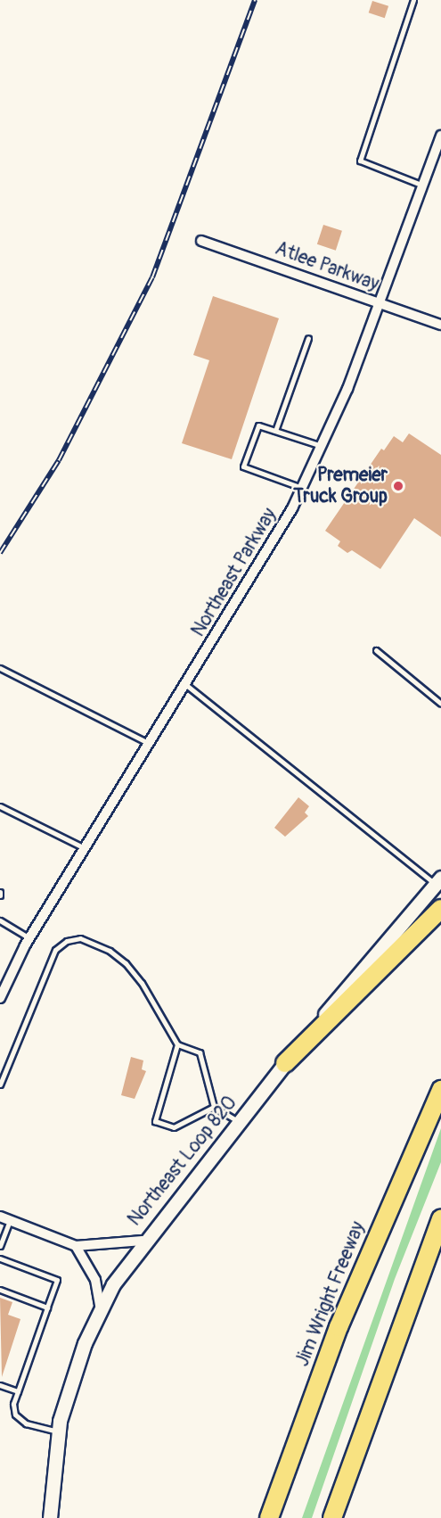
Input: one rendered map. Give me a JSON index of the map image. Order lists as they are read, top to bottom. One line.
{"streets":{"highway":["Jim Wright Freeway"],"main road":["Northeast Loop 820"],"street":["Atlee Parkway","Northeast Parkway"]},"crossings":[["Atlee Parkway","Northeast Parkway"]],"places":["Premeier Truck Group"]}
